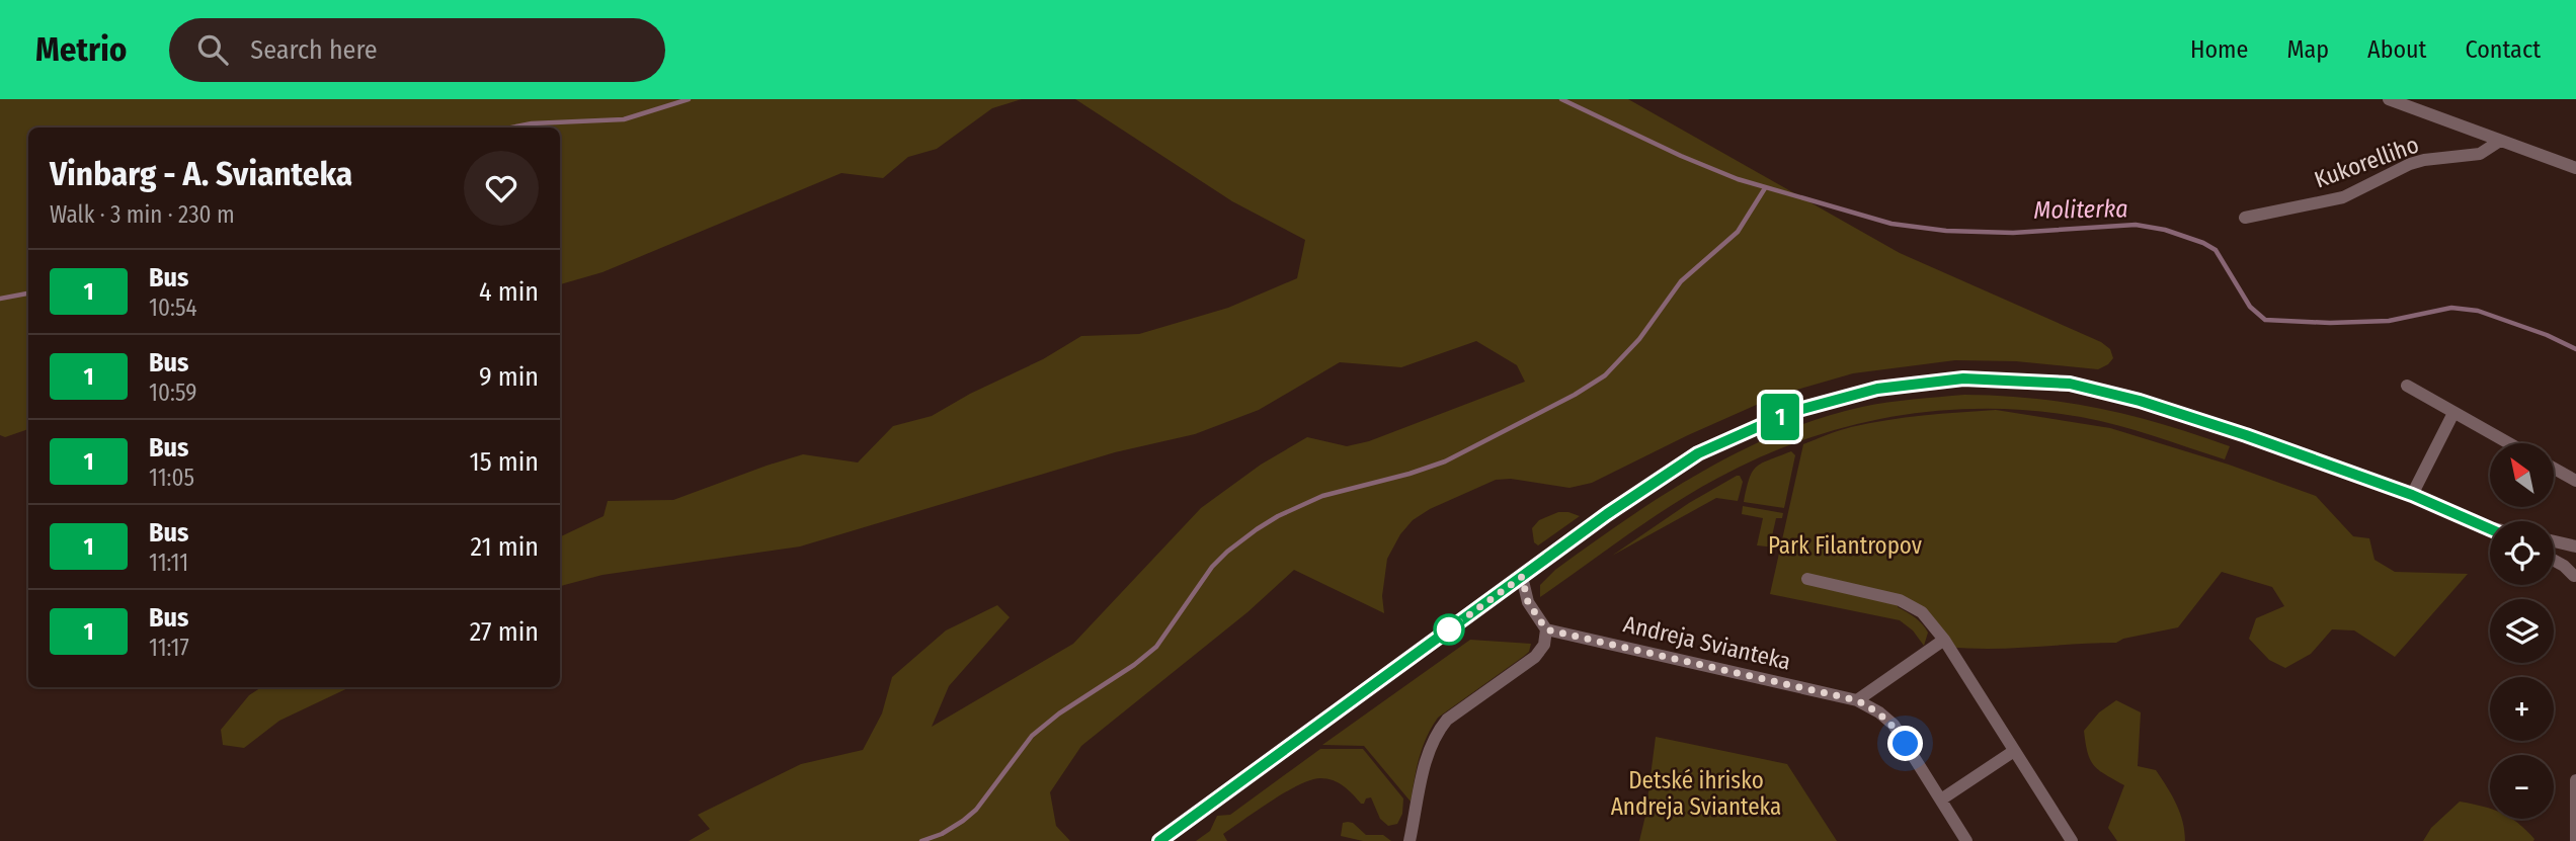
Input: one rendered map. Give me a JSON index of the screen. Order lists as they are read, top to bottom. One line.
{"streets":{"street":["Kukorelliho","Andreja Svianteka"]},"water":["Moliterka"],"parks":["Park Filantropov","Detské ihrisko Andreja Svianteka"],"lines":["bus line 1"],"north":"top left","page":{"header":"Metrio","search":"Search here","nav":["Home","Map","About","Contact"],"on_map":"1","heading":["Vinbarg - A. Svianteka","Walk · 3 min · 230 m"],"list":[{"mark":"1","name":"Bus","note":"10:54","value":"4 min"},{"mark":"1","name":"Bus","note":"10:59","value":"9 min"},{"mark":"1","name":"Bus","note":"11:05","value":"15 min"},{"mark":"1","name":"Bus","note":"11:11","value":"21 min"},{"mark":"1","name":"Bus","note":"11:17","value":"27 min"}],"map_buttons":["+","−"]}}
